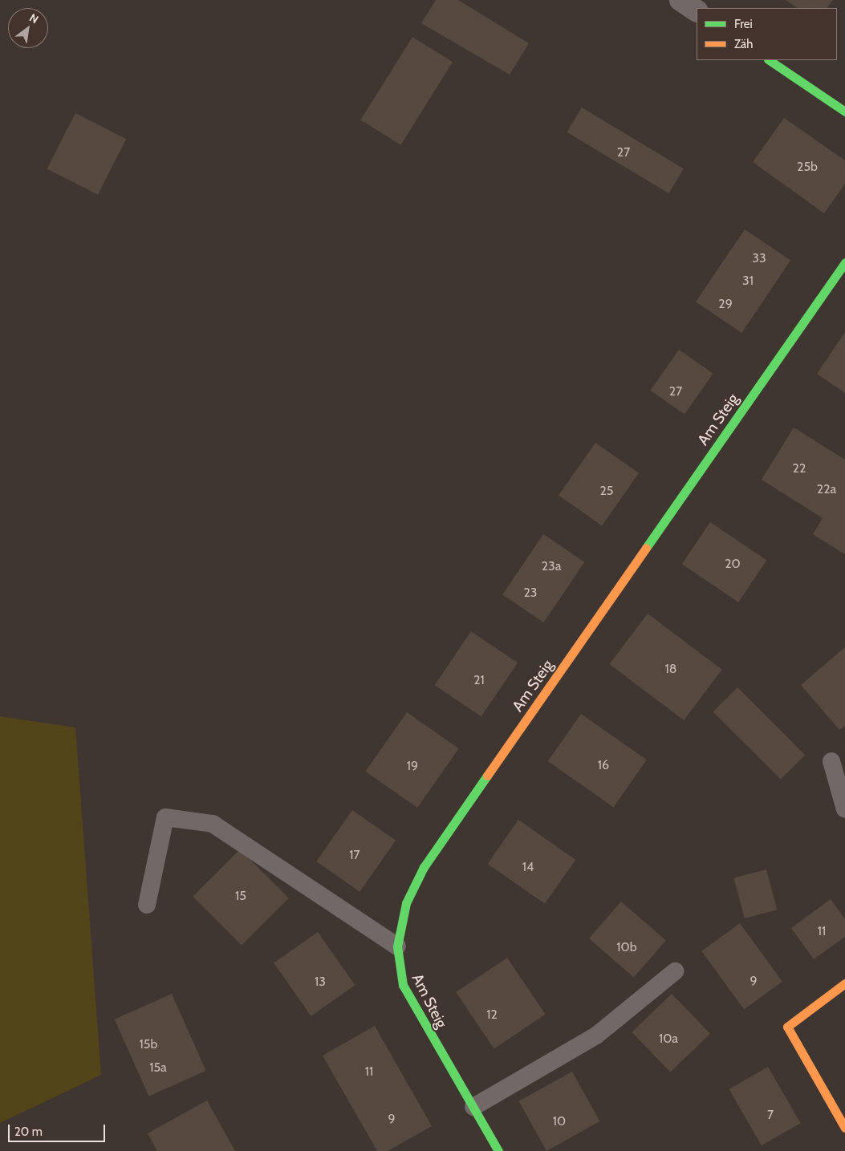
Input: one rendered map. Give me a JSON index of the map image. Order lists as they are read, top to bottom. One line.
{"streets":{"street":["Am Steig"]},"house_numbers":["27","25b","33","31","29","27","22","22a","25","20","23a","23","18","21","16","19","17","14","15","11","10b","9","13","12","10a","15b","15a","11","7","9","10"],"legend":["Frei","Zäh"],"scale_bar":"20 m","north":"top right"}
